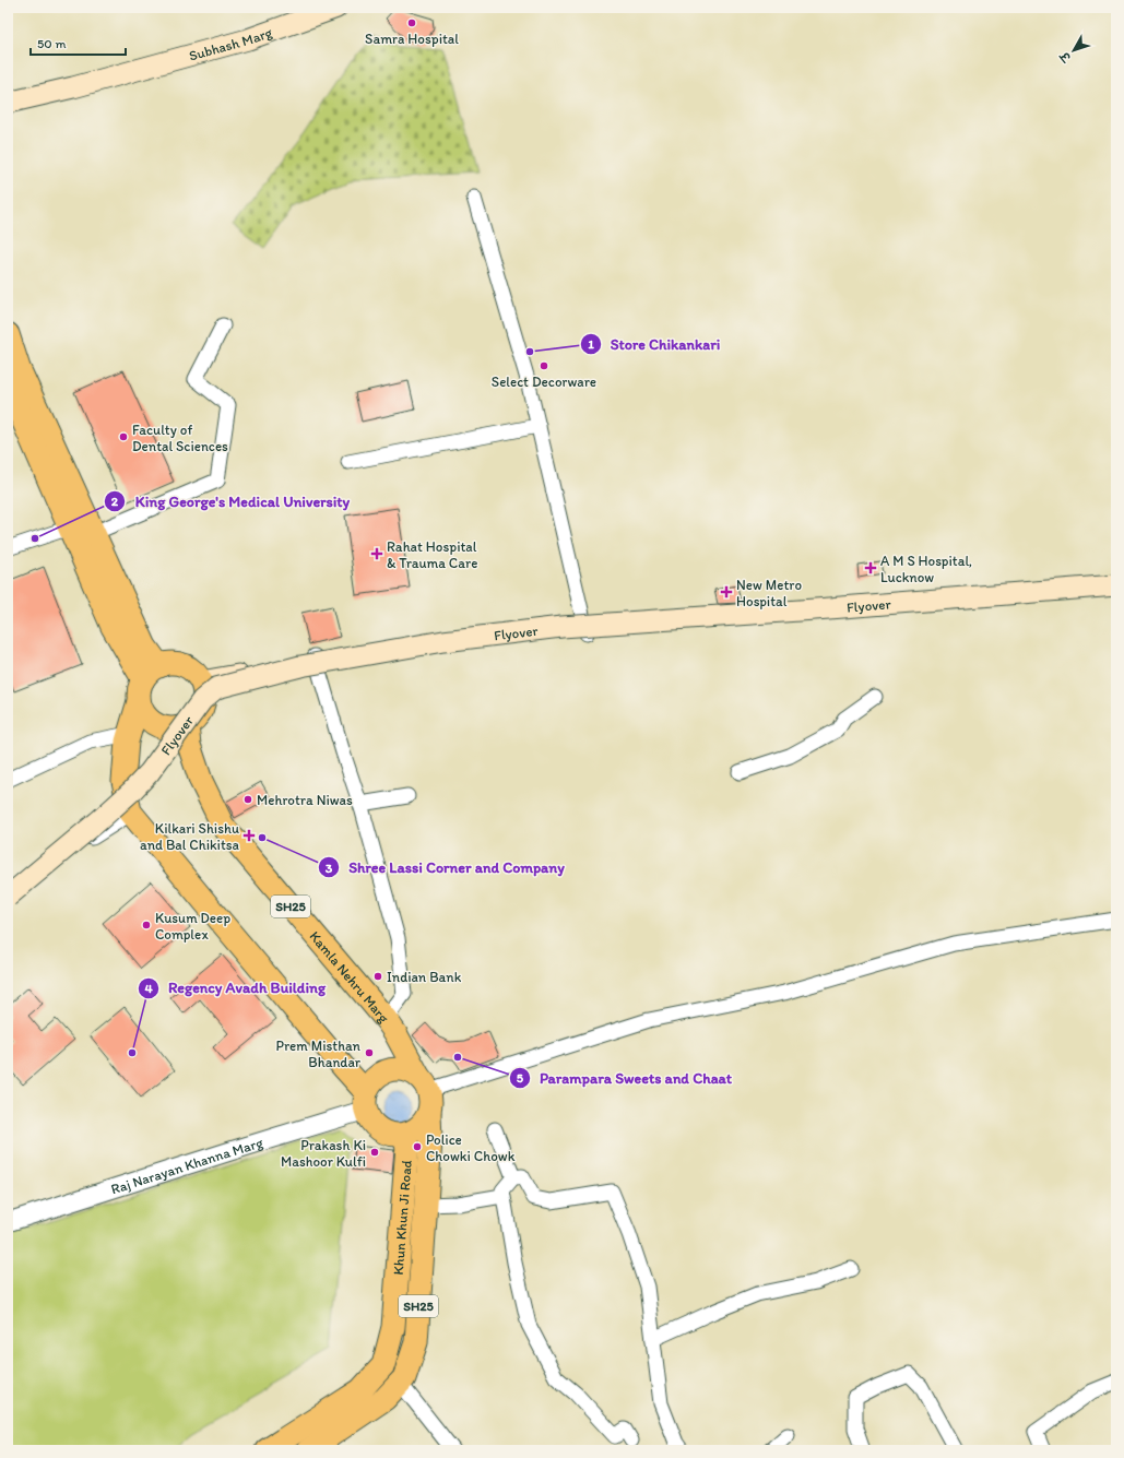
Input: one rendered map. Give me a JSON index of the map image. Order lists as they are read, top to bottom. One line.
{"streets":{"main road":["Subhash Marg","Flyover","SH25","Kamla Nehru Marg","Khun Khun Ji Road"],"street":["Raj Narayan Khanna Marg"]},"crossings":[["Kamla Nehru Marg","Raj Narayan Khanna Marg"],["Kamla Nehru Marg","Khun Khun Ji Road"],["Raj Narayan Khanna Marg","Khun Khun Ji Road"]],"places":{"other":["Samra Hospital","Store Chikankari","Select Decorware","Faculty of Dental Sciences","King George's Medical University","Mehrotra Niwas","Shree Lassi Corner and Company","Kusum Deep Complex","Indian Bank","Regency Avadh Building","Prem Misthan Bhandar","Parampara Sweets and Chaat","Police Chowki Chowk","Prakash Ki Mashoor Kulfi"],"health":["Rahat Hospital & Trauma Care","A M S Hospital, Lucknow","New Metro Hospital","Kilkari Shishu and Bal Chikitsa"]},"scale_bar":"50 m","north":"bottom left"}
